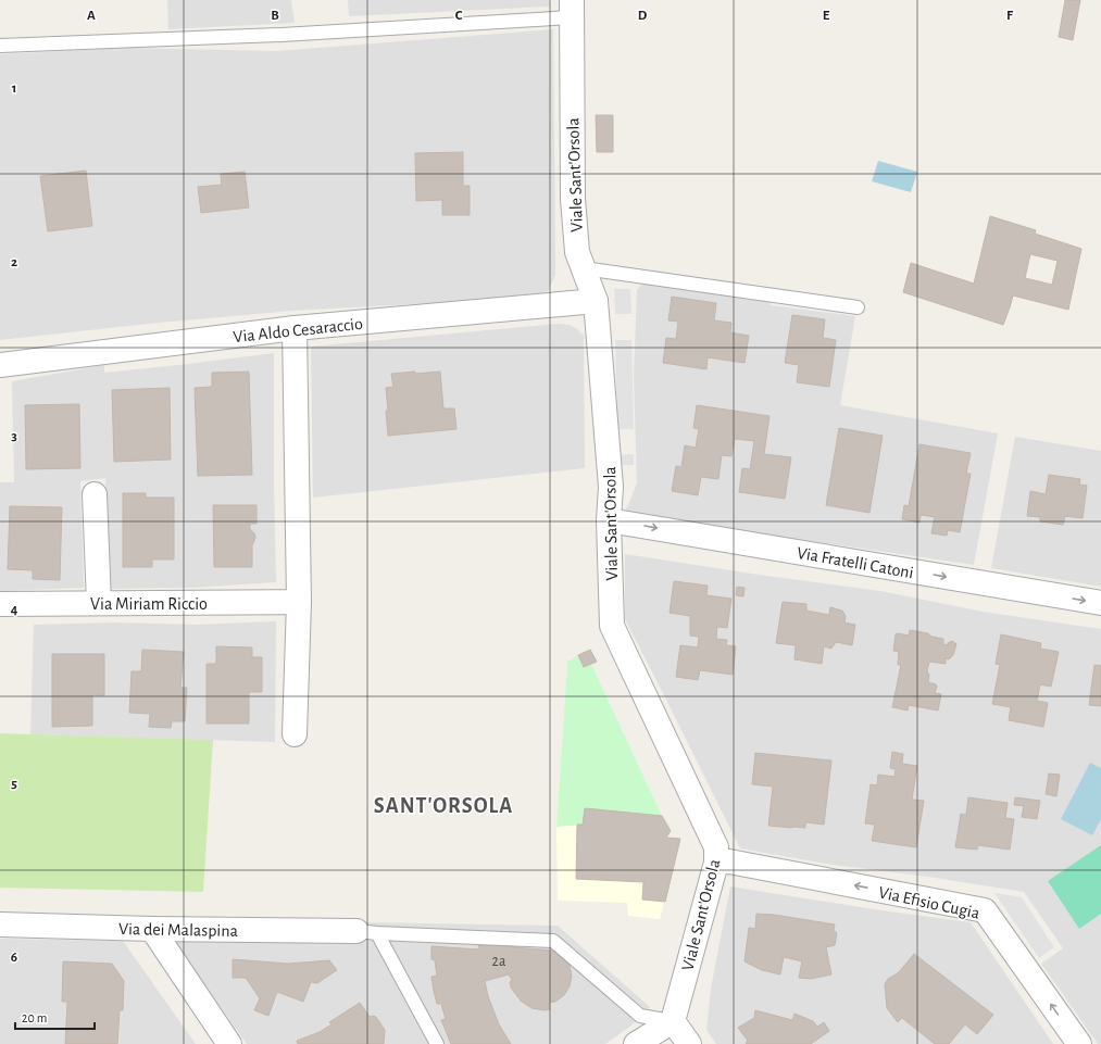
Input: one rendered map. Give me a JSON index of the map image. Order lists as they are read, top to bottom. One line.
{"streets":{"street":["Viale Sant'Orsola","Via Aldo Cesaraccio","Via Fratelli Catoni","Via Miriam Riccio","Via Efisio Cugia","Via dei Malaspina"]},"crossings":[["Viale Sant'Orsola","Via Aldo Cesaraccio"],["Viale Sant'Orsola","Via Fratelli Catoni"],["Viale Sant'Orsola","Via Efisio Cugia"]],"one_way":["Via Fratelli Catoni","Via Efisio Cugia"],"districts":["SANT'ORSOLA"],"house_numbers":["2a"],"scale_bar":"20 m","grid":{"columns":["A","B","C","D","E","F"],"rows":["1","2","3","4","5","6"]}}
